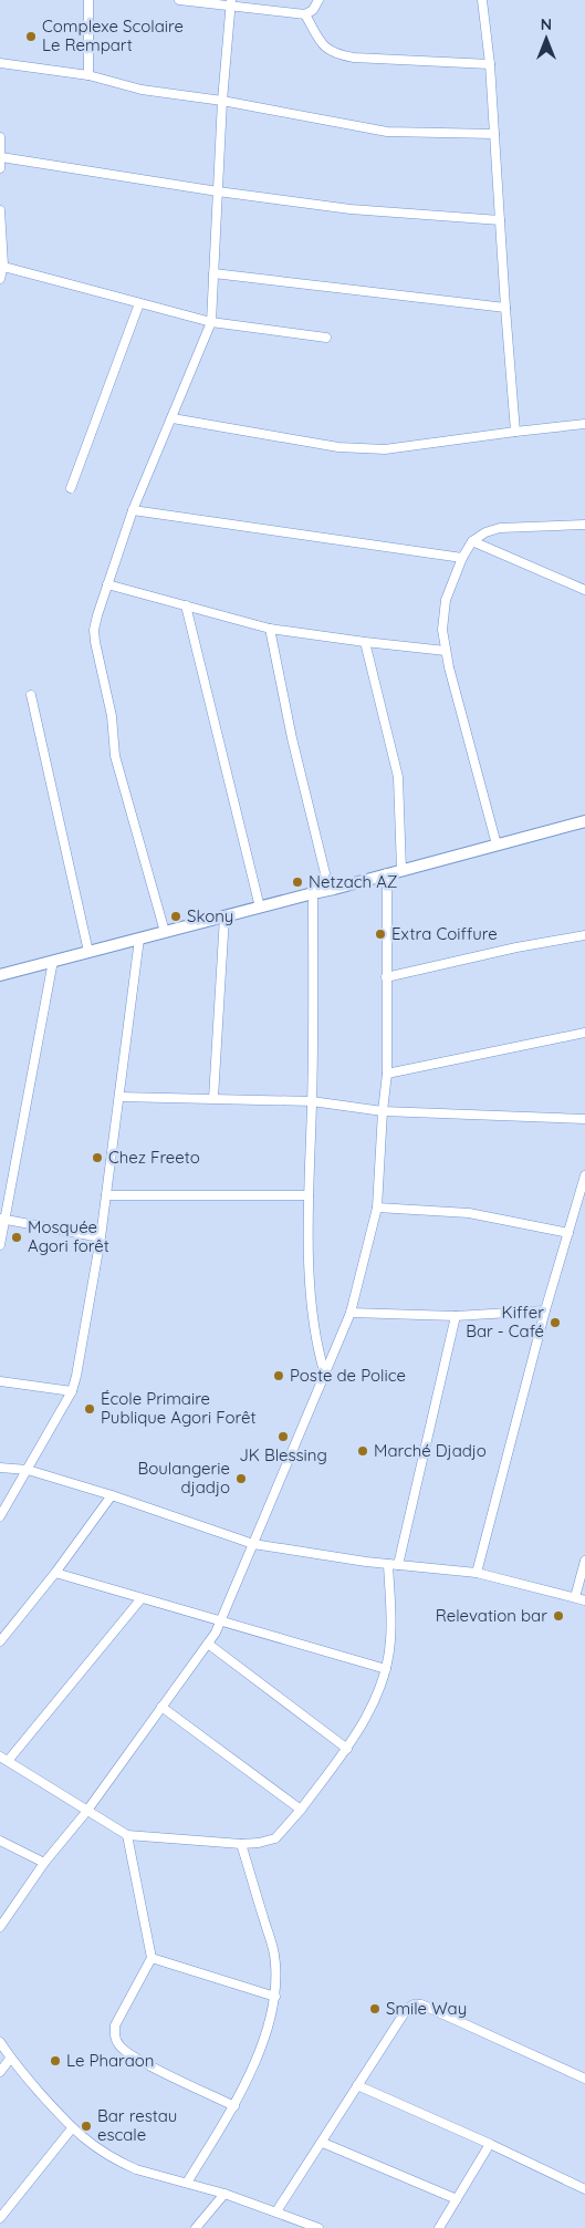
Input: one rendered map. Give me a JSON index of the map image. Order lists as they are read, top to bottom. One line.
{"places":["Complexe Scolaire Le Rempart","Netzach AZ","Skony","Extra Coiffure","Chez Freeto","Mosquée Agori forêt","Kiffer Bar - Café","Poste de Police","École Primaire Publique Agori Forêt","JK Blessing","Marché Djadjo","Boulangerie djadjo","Relevation bar","Smile Way","Le Pharaon","Bar restau escale"],"north":"top"}
